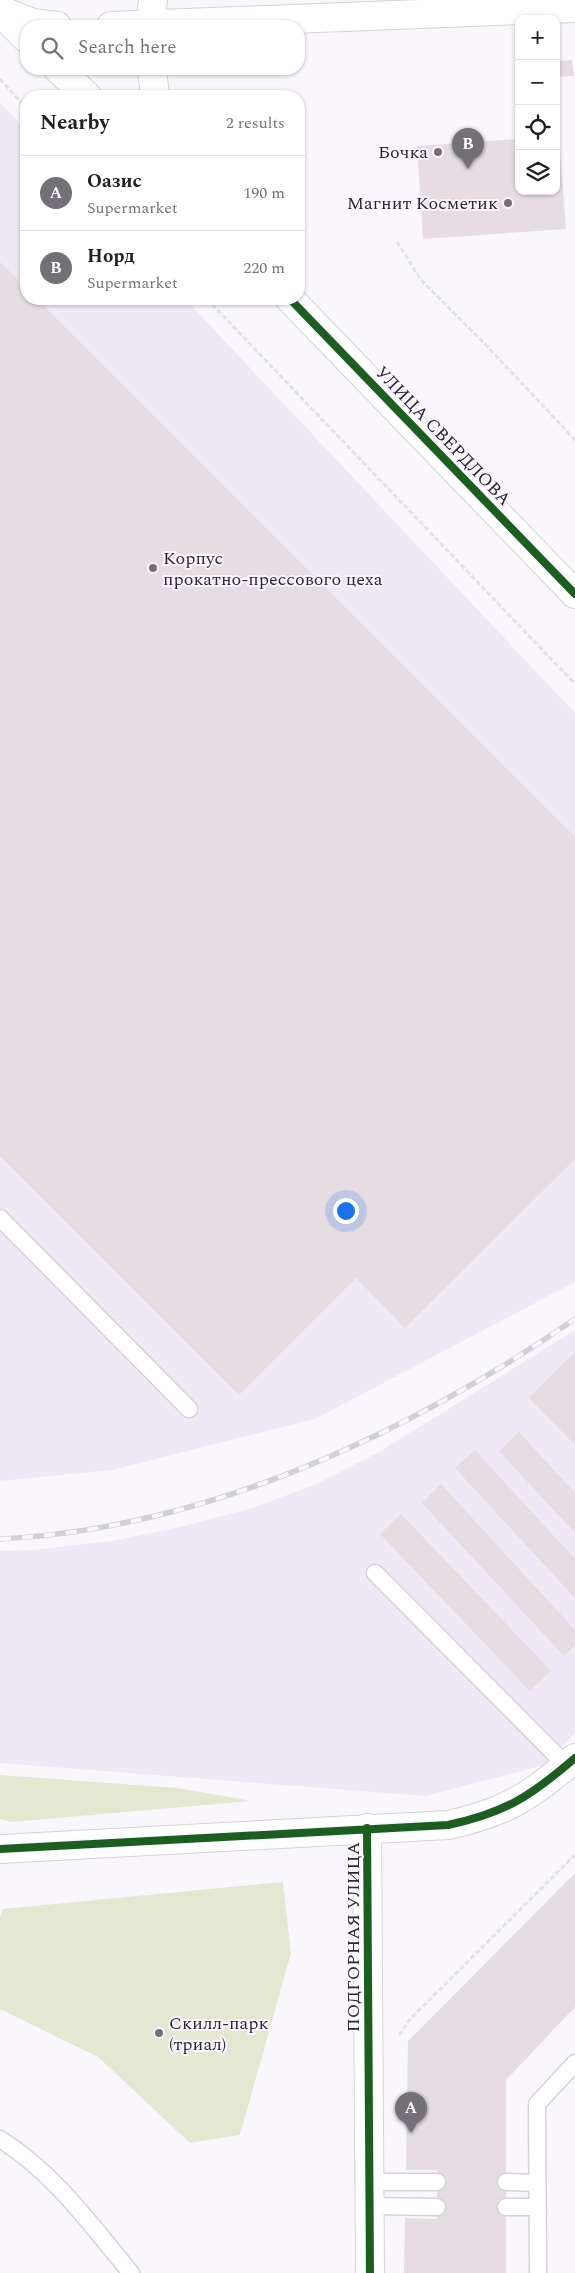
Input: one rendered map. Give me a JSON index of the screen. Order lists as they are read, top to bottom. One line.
{"streets":{"street":["УЛИЦА СВЕРДЛОВА","ПОДГОРНАЯ УЛИЦА"]},"places":["Бочка","Магнит Косметик","Корпус прокатно-прессового цеха","Скилл-парк (триал)"],"page":{"map_buttons":["+","−"],"search":"Search here","heading":["Nearby","2 results"],"pins":["B","A"],"list":[{"mark":"A","name":"Оазис","note":"Supermarket","value":"190 m"},{"mark":"B","name":"Норд","note":"Supermarket","value":"220 m"}]}}
